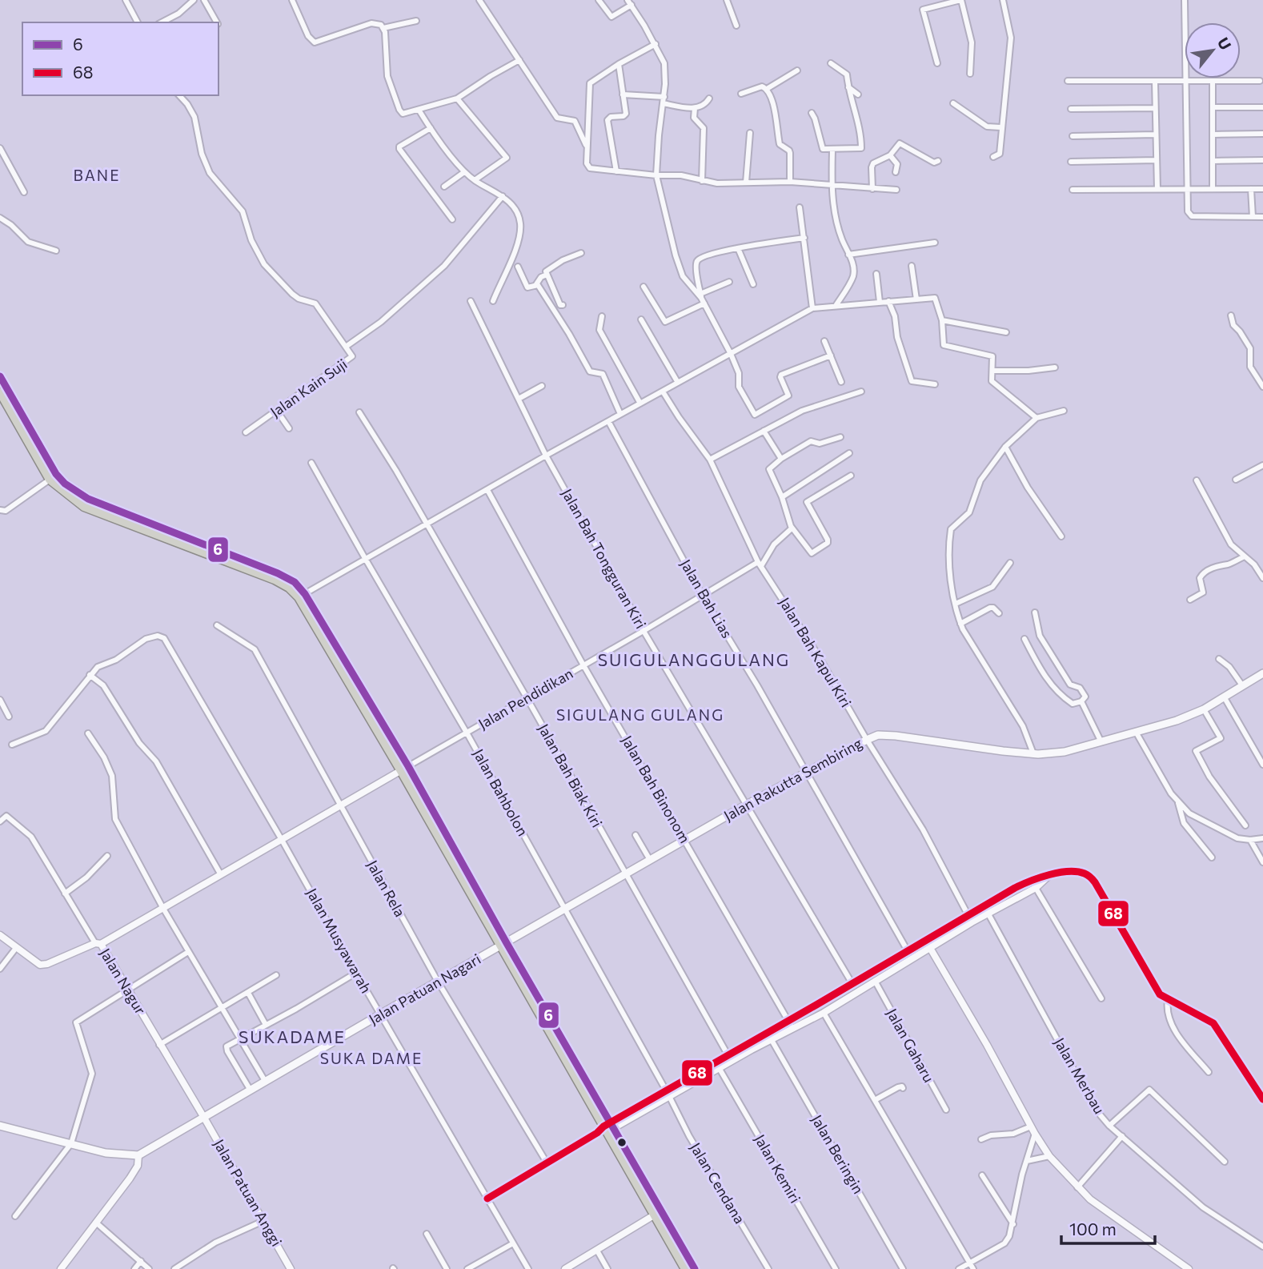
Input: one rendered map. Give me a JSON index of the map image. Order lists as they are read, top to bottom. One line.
{"streets":{"main road":["Jalan Rakutta Sembiring","Jalan Patuan Nagari"],"street":["Jalan Kain Suji","Jalan Bah Tongguran Kiri","Jalan Bah Lias","Jalan Bah Kapul Kiri","Jalan Pendidikan","Jalan Bah Biak Kiri","Jalan Bah Binonom","Jalan Bahbolon","Jalan Rela","Jalan Musyawarah","Jalan Nagur","Jalan Gaharu","Jalan Merbau","Jalan Beringin","Jalan Kemiri","Jalan Cendana","Jalan Patuan Anggi"]},"crossings":[["Jalan Bah Tongguran Kiri","Jalan Pendidikan"],["Jalan Bah Tongguran Kiri","Jalan Rakutta Sembiring"],["Jalan Bah Lias","Jalan Pendidikan"],["Jalan Bah Lias","Jalan Rakutta Sembiring"],["Jalan Bah Kapul Kiri","Jalan Pendidikan"],["Jalan Bah Kapul Kiri","Jalan Rakutta Sembiring"],["Jalan Pendidikan","Jalan Bah Biak Kiri"],["Jalan Pendidikan","Jalan Bah Binonom"],["Jalan Pendidikan","Jalan Bahbolon"],["Jalan Pendidikan","Jalan Rela"],["Jalan Pendidikan","Jalan Musyawarah"],["Jalan Pendidikan","Jalan Nagur"],["Jalan Bah Biak Kiri","Jalan Rakutta Sembiring"],["Jalan Rakutta Sembiring","Jalan Bah Binonom"],["Jalan Rakutta Sembiring","Jalan Bahbolon"],["Jalan Rakutta Sembiring","Jalan Patuan Nagari"],["Jalan Bahbolon","Jalan Cendana"],["Jalan Rela","Jalan Patuan Nagari"],["Jalan Musyawarah","Jalan Patuan Nagari"],["Jalan Nagur","Jalan Patuan Nagari"],["Jalan Nagur","Jalan Patuan Anggi"],["Jalan Patuan Nagari","Jalan Patuan Anggi"]],"districts":["BANE","SUIGULANGGULANG","SIGULANG GULANG","SUKADAME","SUKA DAME"],"lines":["transit line 6","transit line 68"],"legend":["6","68"],"scale_bar":"100 m","north":"top right"}
